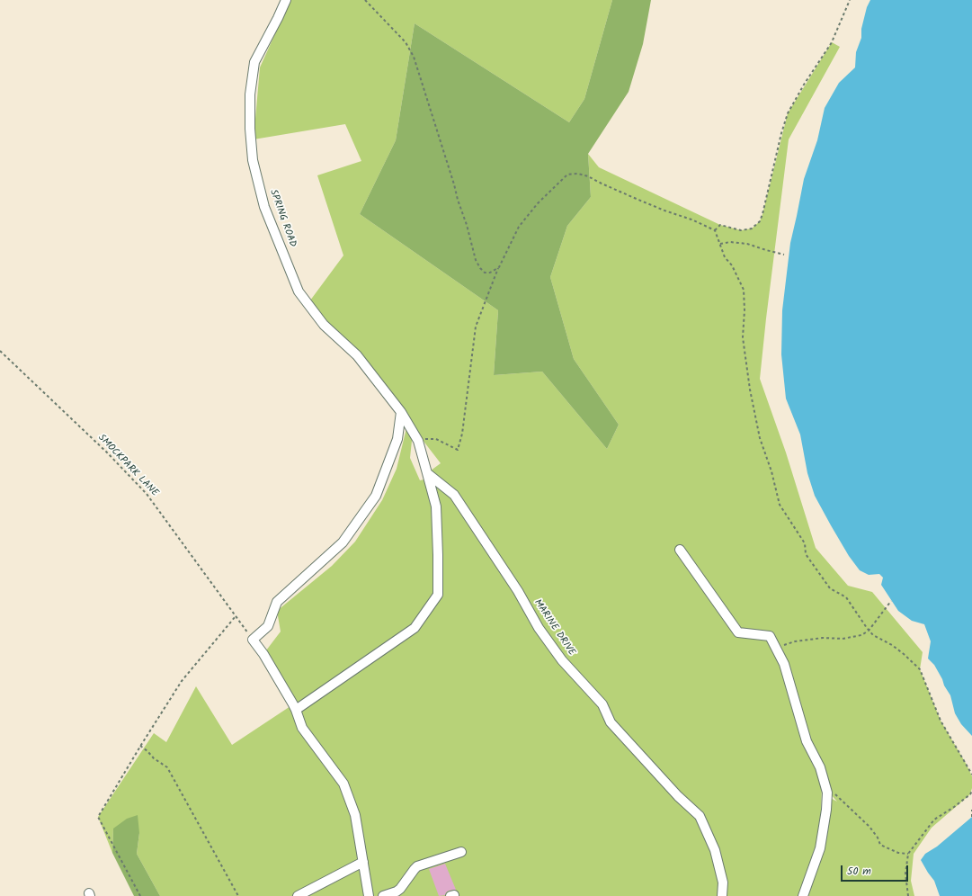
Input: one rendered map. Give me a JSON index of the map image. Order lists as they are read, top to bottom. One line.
{"streets":{"street":["SPRING ROAD","MARINE DRIVE"],"path":["SMOCKPARK LANE"]},"crossings":[["SPRING ROAD","MARINE DRIVE"]],"scale_bar":"50 m"}
